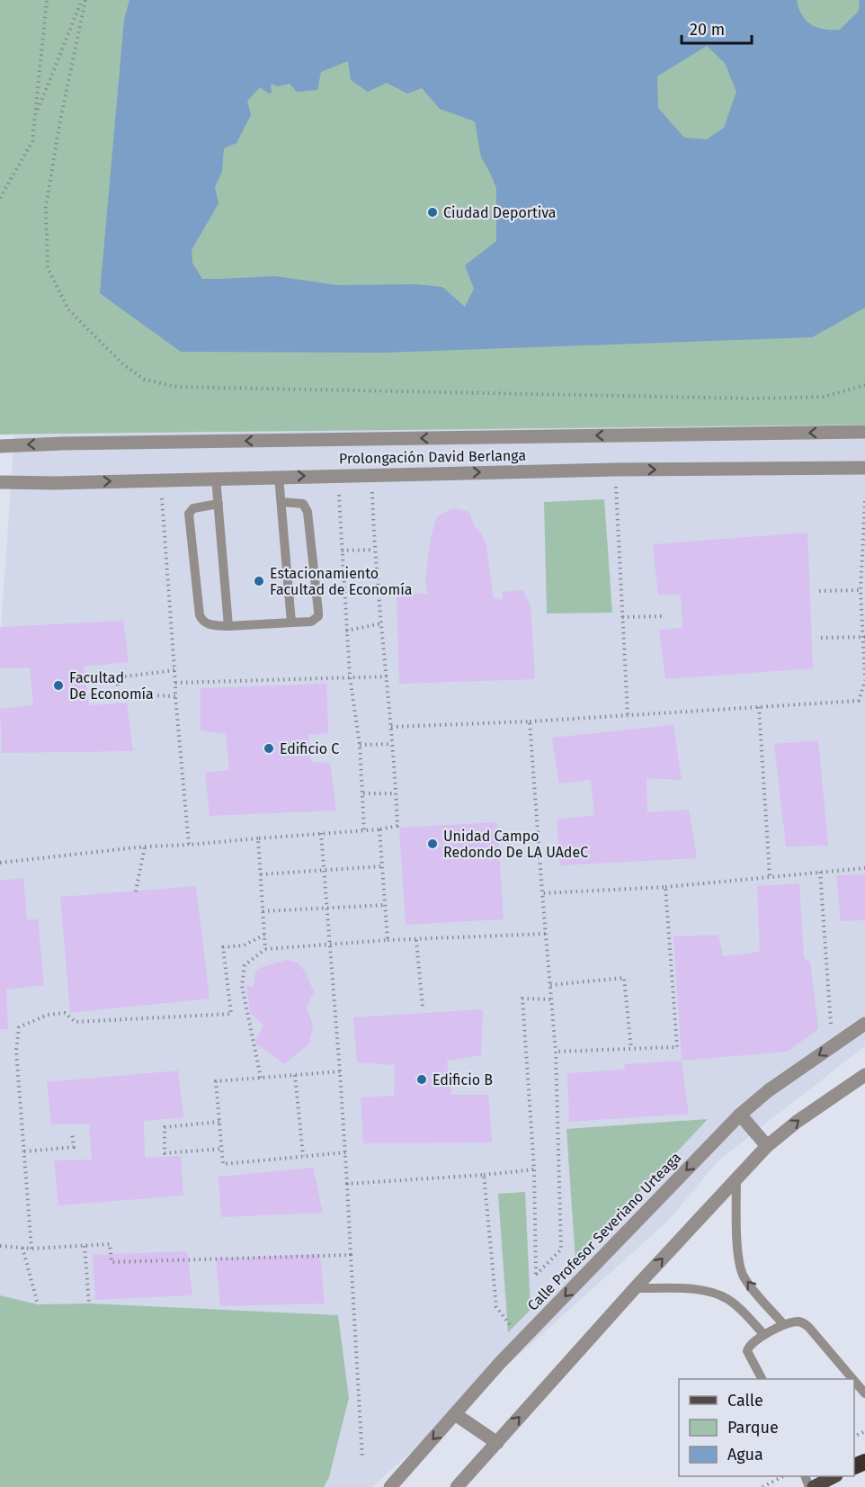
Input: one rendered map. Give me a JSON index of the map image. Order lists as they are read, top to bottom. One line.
{"streets":{"street":["Prolongación David Berlanga","Calle Profesor Severiano Urteaga"]},"places":["Ciudad Deportiva","Estacionamiento Facultad de Economía","Facultad De Economía","Edificio C","Unidad Campo Redondo De LA UAdeC","Edificio B"],"legend":["Calle","Parque","Agua"],"scale_bar":"20 m"}
